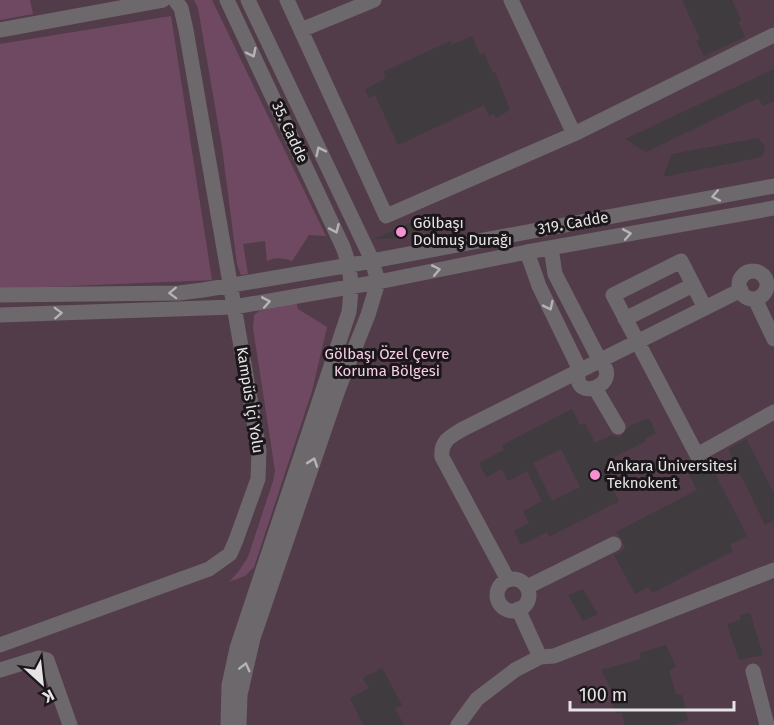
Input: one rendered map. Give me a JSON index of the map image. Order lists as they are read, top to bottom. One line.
{"streets":{"street":["35. Cadde","319. Cadde","Kampüs İçi Yolu"]},"crossings":[["35. Cadde","319. Cadde"],["319. Cadde","Kampüs İçi Yolu"]],"parks":["Gölbaşı Özel Çevre Koruma Bölgesi"],"places":["Gölbaşı Dolmuş Durağı","Ankara Üniversitesi Teknokent"],"scale_bar":"100 m","north":"bottom right"}
